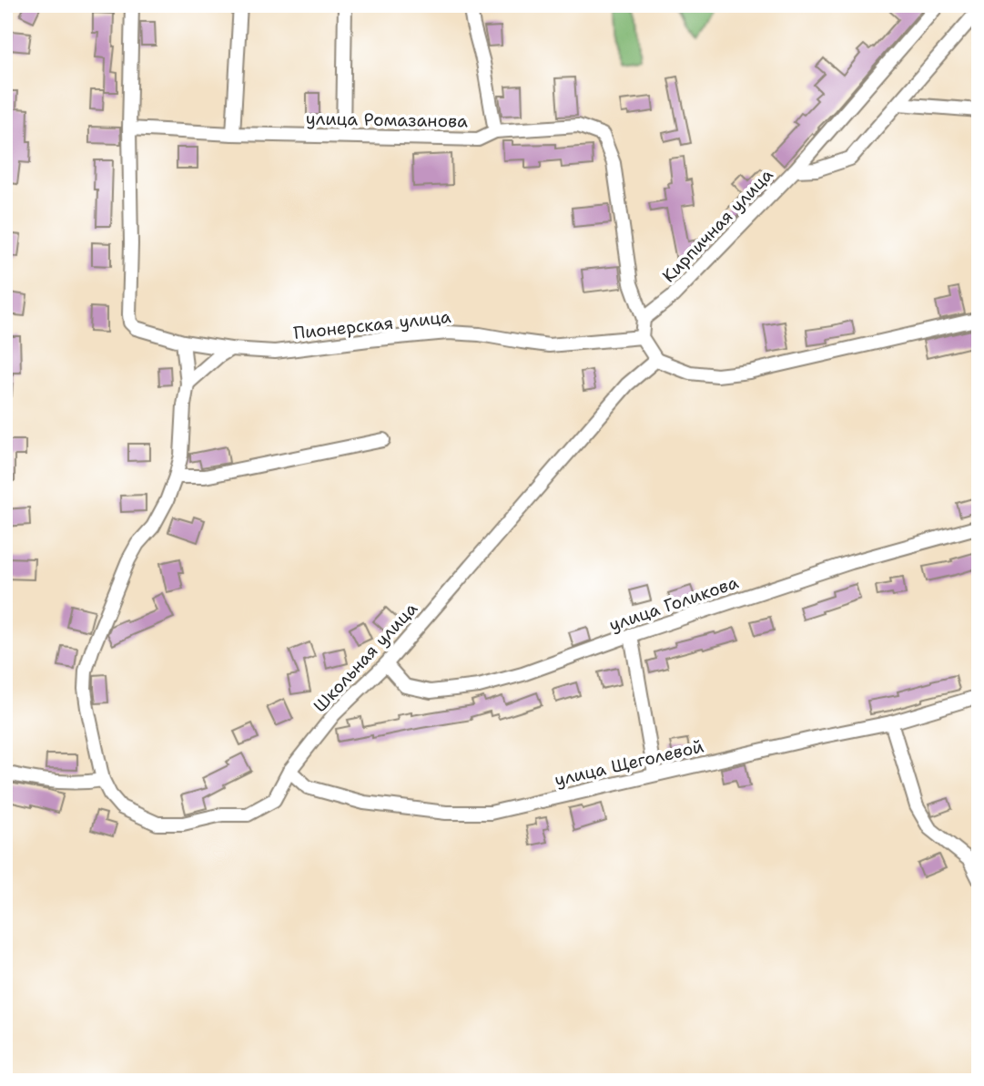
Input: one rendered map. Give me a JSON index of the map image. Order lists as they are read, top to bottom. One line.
{"streets":{"street":["улица Ромазанова","Кирпичная улица","Пионерская улица","улица Голикова","Школьная улица","улица Щеголевой"]},"crossings":[["улица Ромазанова","Кирпичная улица"],["улица Ромазанова","Пионерская улица"],["улица Голикова","Школьная улица"],["Школьная улица","улица Щеголевой"]]}
